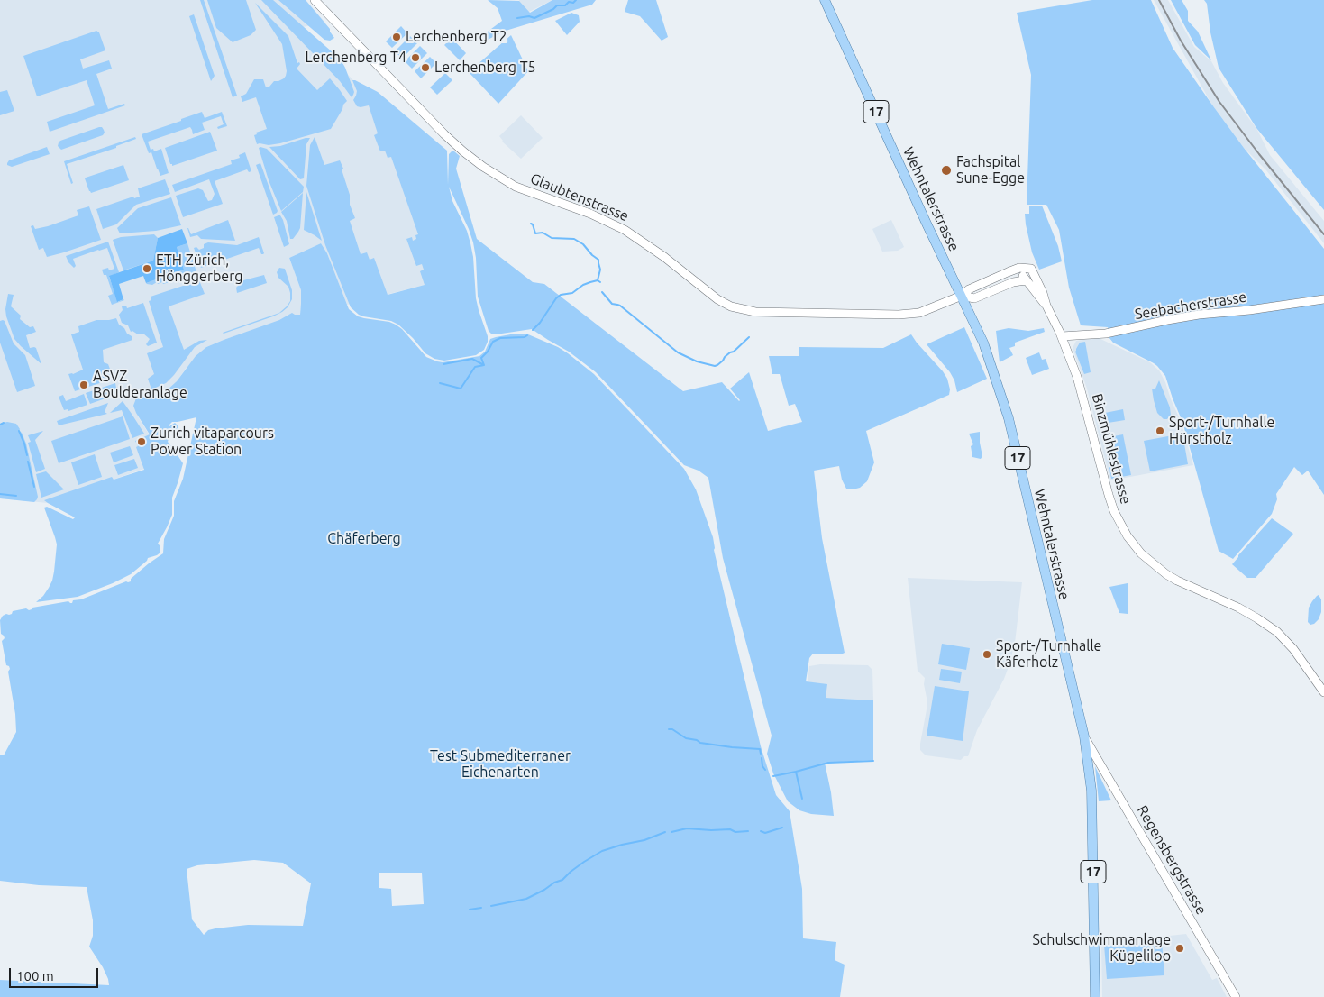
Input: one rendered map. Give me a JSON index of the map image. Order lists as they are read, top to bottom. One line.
{"streets":{"main road":["17","Wehntalerstrasse"],"street":["Glaubtenstrasse","Seebacherstrasse","Binzmühlestrasse","Regensbergstrasse"]},"crossings":[["Glaubtenstrasse","Wehntalerstrasse"],["Wehntalerstrasse","Regensbergstrasse"],["Seebacherstrasse","Binzmühlestrasse"]],"parks":["Chäferberg","Test Submediterraner Eichenarten"],"places":["Lerchenberg T2","Lerchenberg T4","Lerchenberg T5","Fachspital Sune-Egge","ETH Zürich, Hönggerberg","ASVZ Boulderanlage","Sport-/Turnhalle Hürstholz","Zurich vitaparcours Power Station","Sport-/Turnhalle Käferholz","Schulschwimmanlage Kügeliloo"],"scale_bar":"100 m"}
